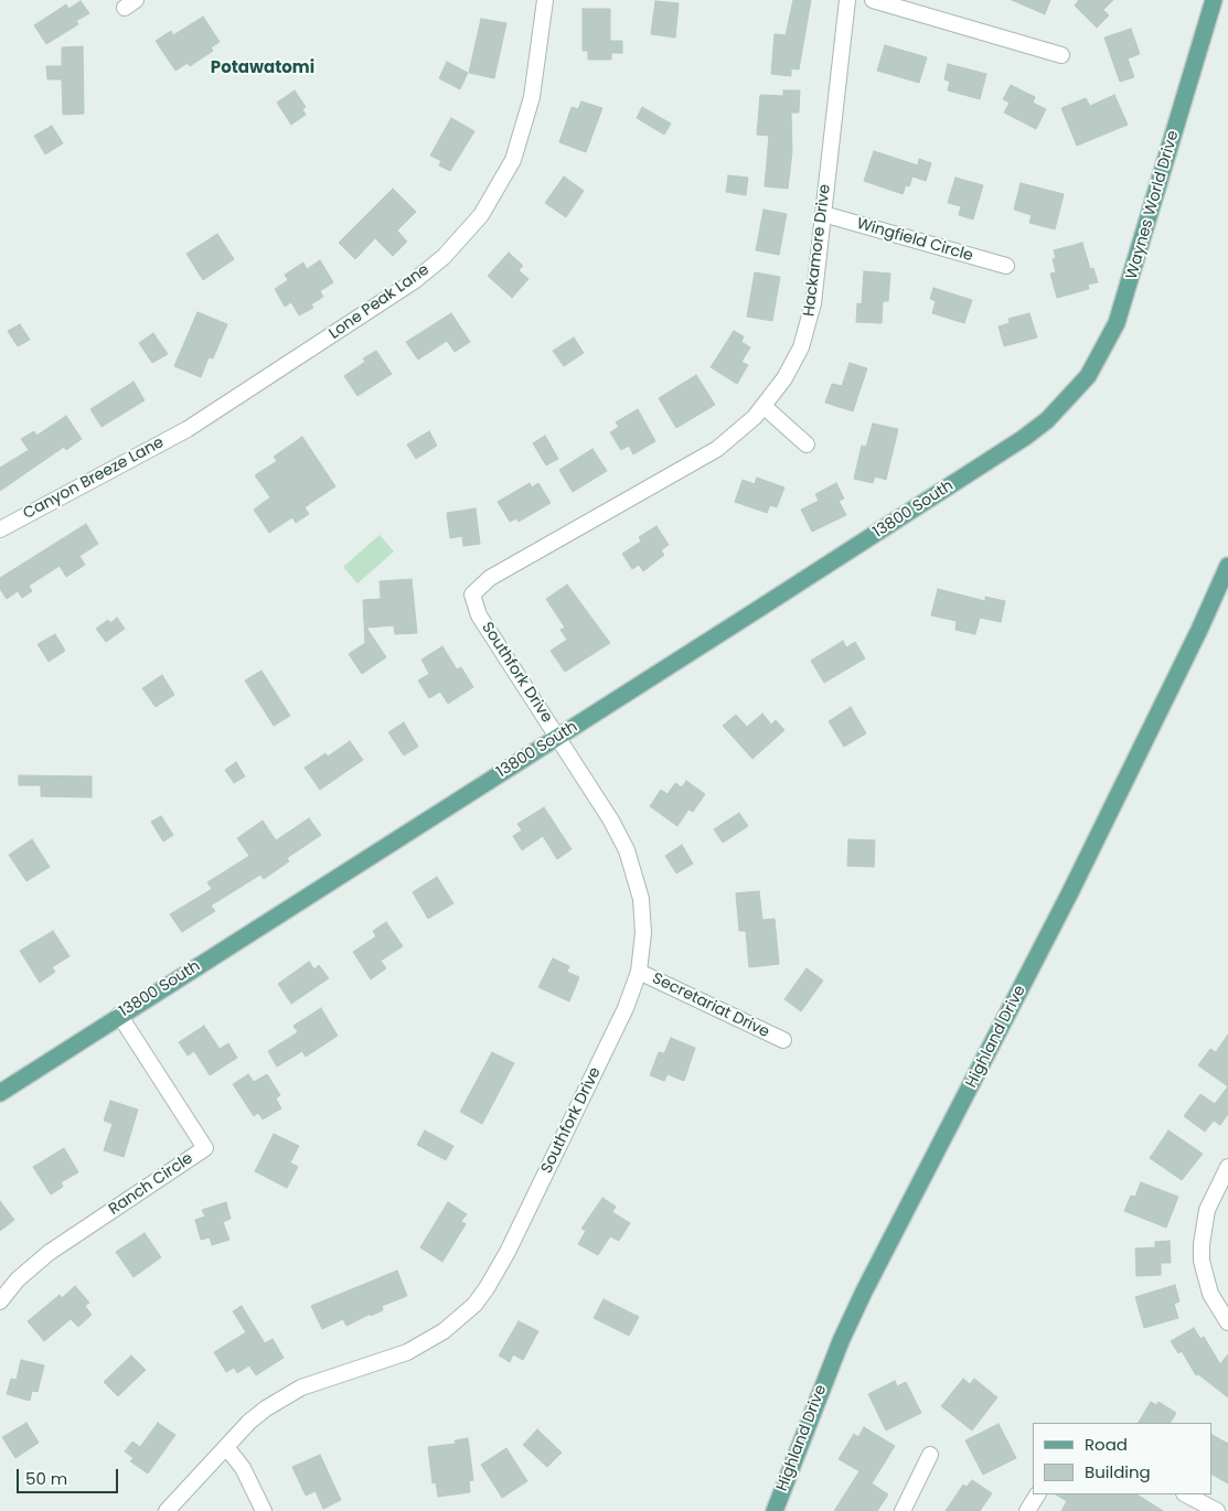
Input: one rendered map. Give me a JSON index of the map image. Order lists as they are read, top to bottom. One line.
{"streets":{"main road":["Waynes World Drive","13800 South","Highland Drive"],"street":["Wingfield Circle","Hackamore Drive","Lone Peak Lane","Canyon Breeze Lane","Southfork Drive","Secretariat Drive","Ranch Circle"]},"crossings":[["Waynes World Drive","13800 South"],["Wingfield Circle","Hackamore Drive"],["Hackamore Drive","Southfork Drive"],["Lone Peak Lane","Canyon Breeze Lane"],["13800 South","Southfork Drive"],["13800 South","Ranch Circle"],["Southfork Drive","Secretariat Drive"]],"districts":["Potawatomi"],"legend":["Road","Building"],"scale_bar":"50 m"}
